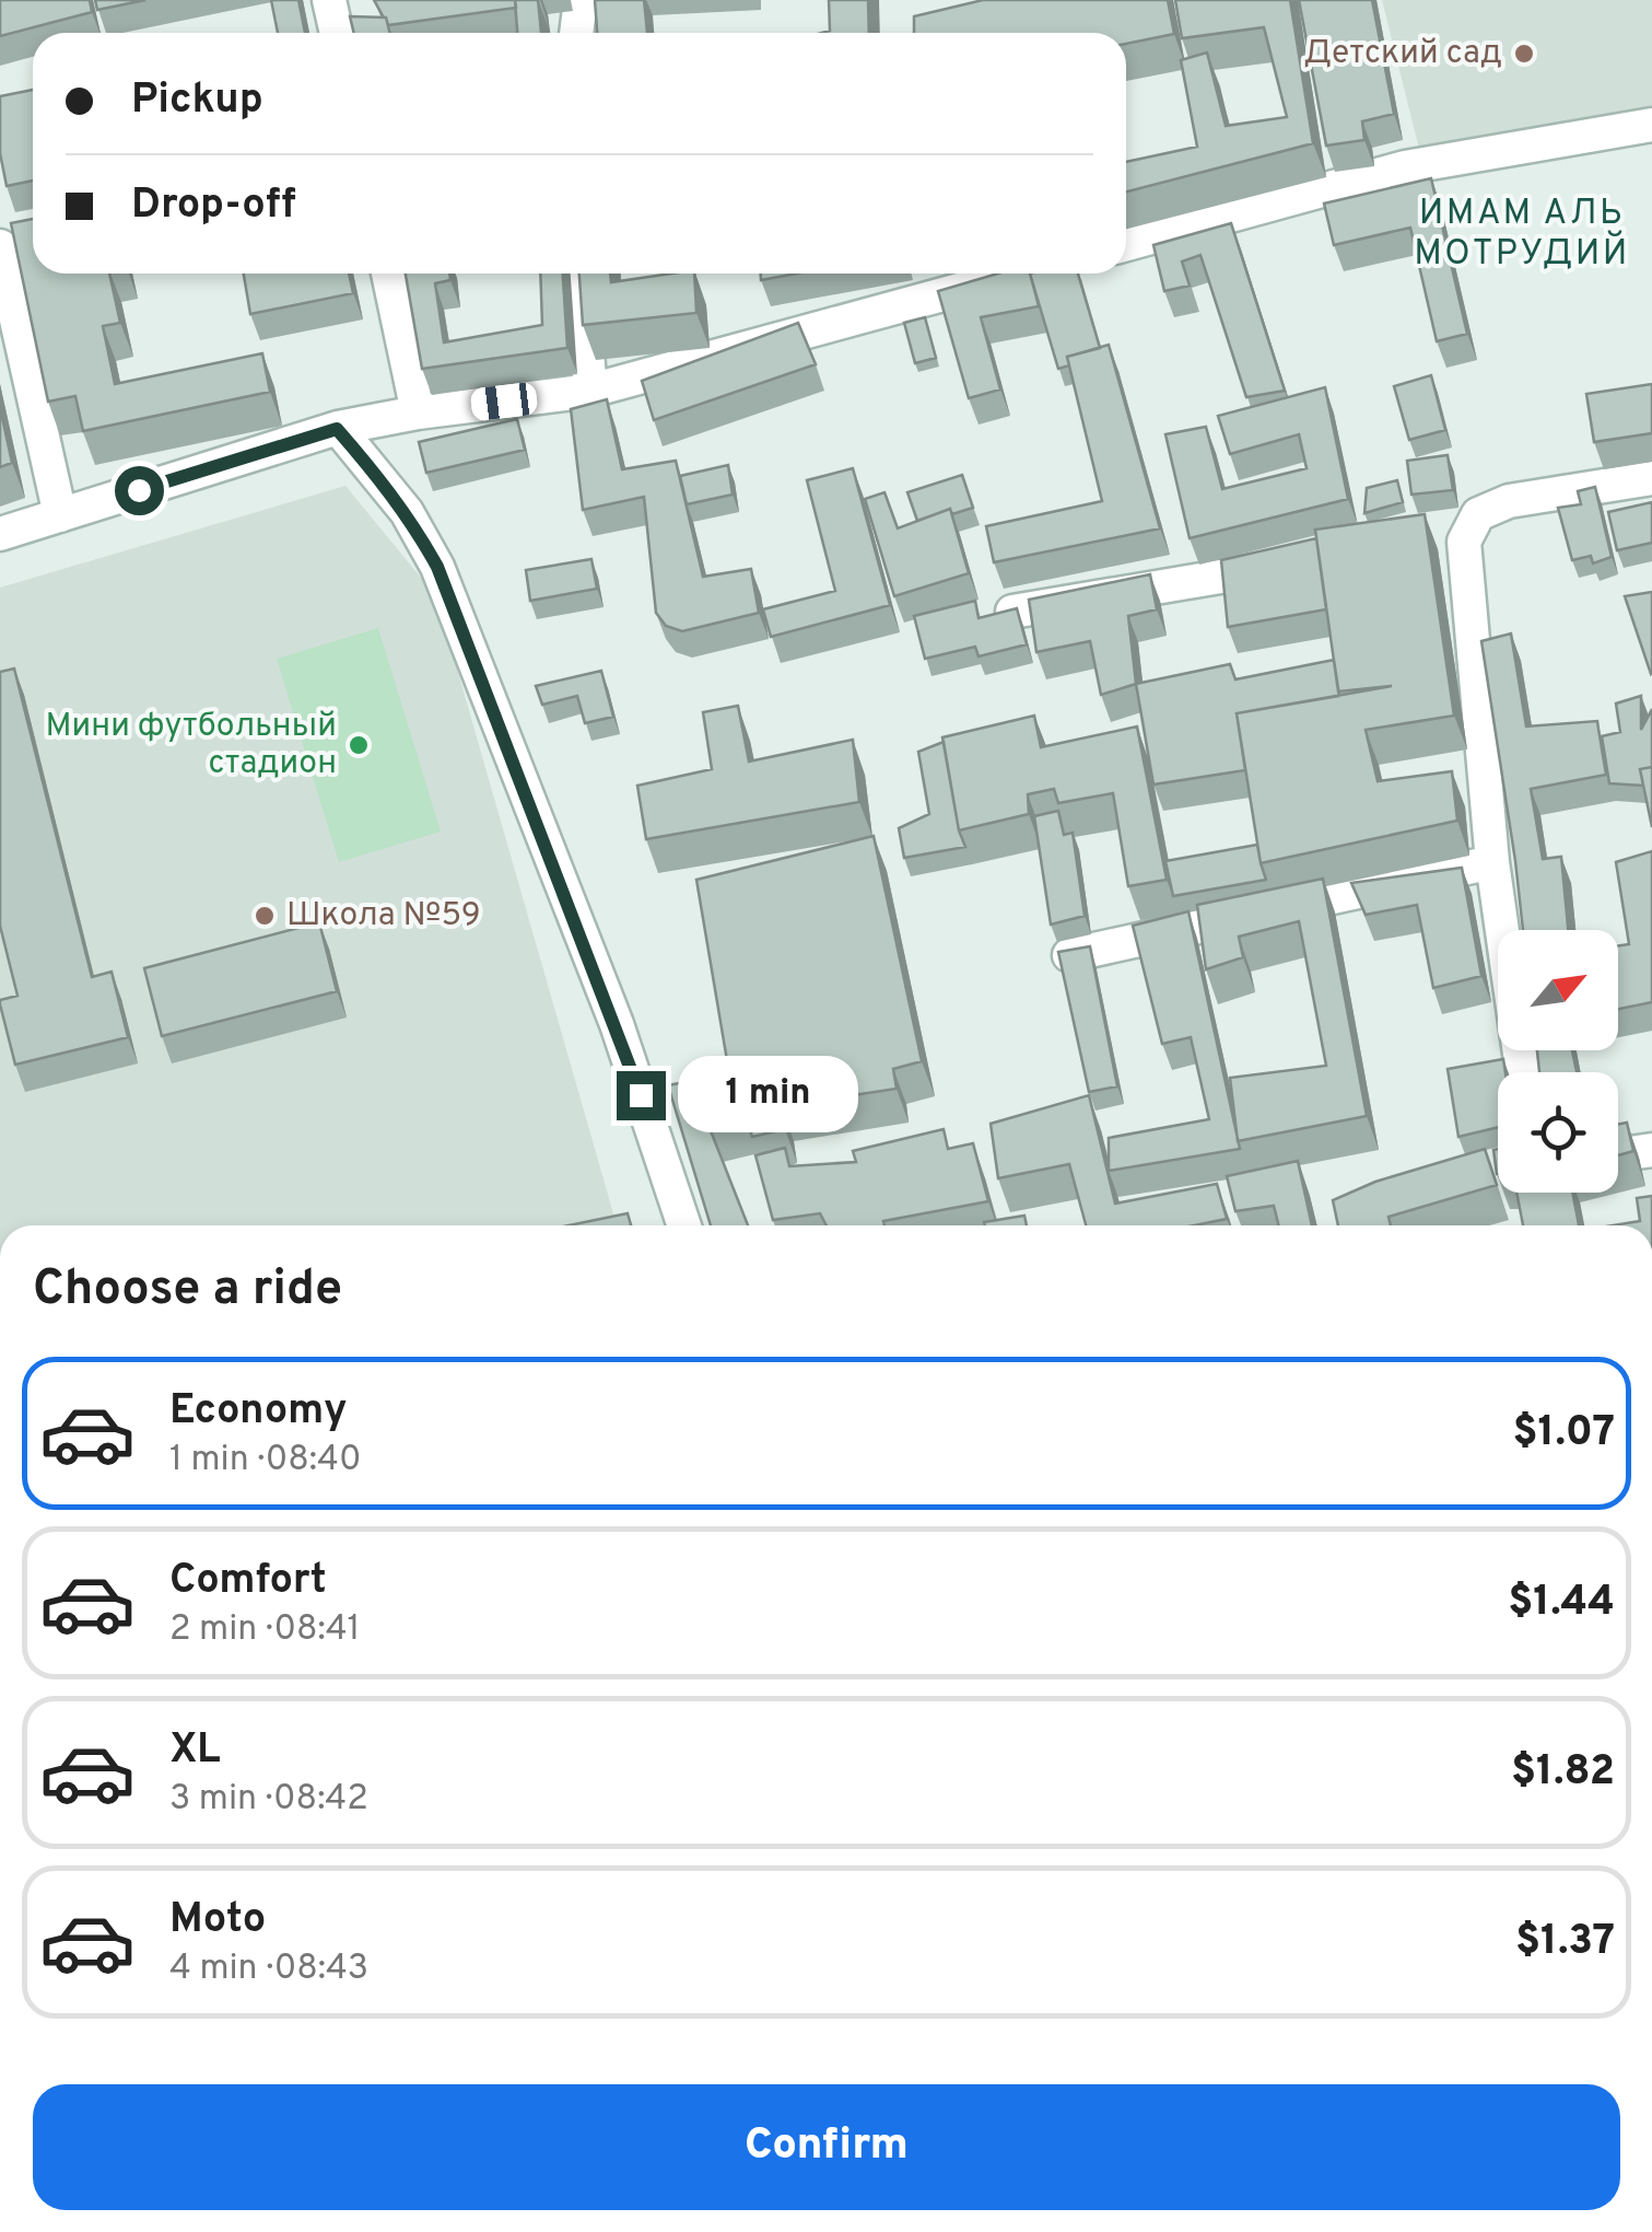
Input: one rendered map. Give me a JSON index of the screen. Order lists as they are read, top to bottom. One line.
{"districts":["ИМАМ АЛЬ МОТРУДИЙ"],"places":["Детский сад","Мини футбольный стадион","Школа №59"],"north":"top right","page":{"banner":["Pickup","Drop-off"],"bubble":"1 min","heading":"Choose a ride","list":[{"name":"Economy","note":"1 min · 08:40","value":"$1.07"},{"name":"Comfort","note":"2 min · 08:41","value":"$1.44"},{"name":"XL","note":"3 min · 08:42","value":"$1.82"},{"name":"Moto","note":"4 min · 08:43","value":"$1.37"}],"buttons":"Confirm"}}
